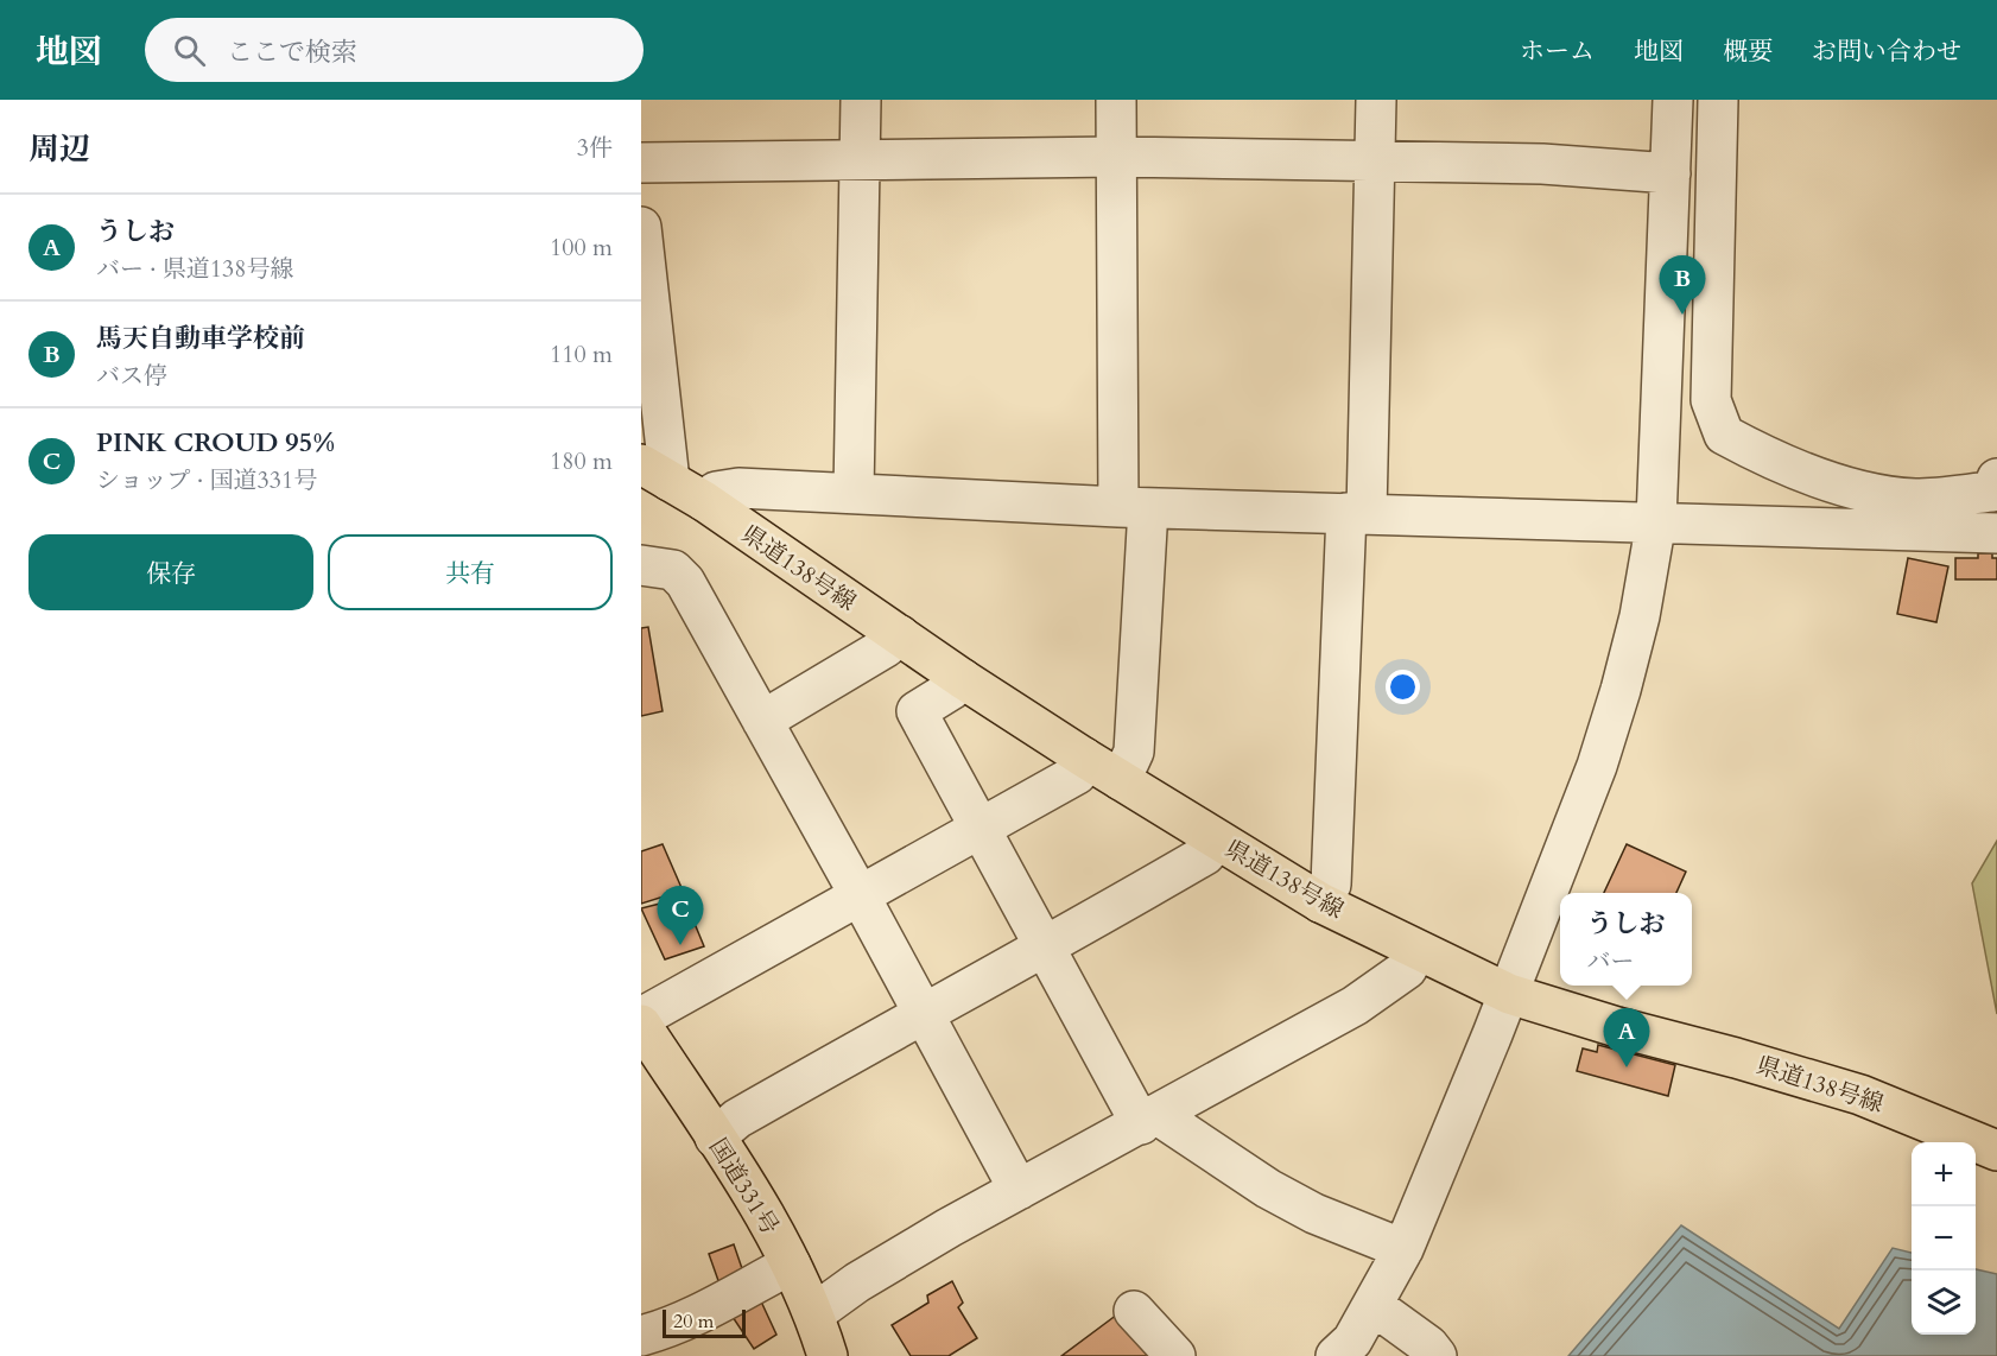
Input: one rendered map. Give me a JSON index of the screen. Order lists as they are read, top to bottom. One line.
{"streets":{"main road":["県道138号線","国道331号"]},"scale_bar":"20 m","page":{"header":"地図","search":"ここで検索","nav":["ホーム","地図","概要","お問い合わせ"],"heading":["周辺","3件"],"list":[{"mark":"A","name":"うしお","note":"バー · 県道138号線","value":"100 m"},{"mark":"B","name":"馬天自動車学校前","note":"バス停","value":"110 m"},{"mark":"C","name":"PINK CROUD 95%","note":"ショップ · 国道331号","value":"180 m"}],"pins":["B","C","A"],"buttons":["保存","共有"],"popup":["うしお","バー"],"map_buttons":["+","−"],"scale":"20 m"}}
